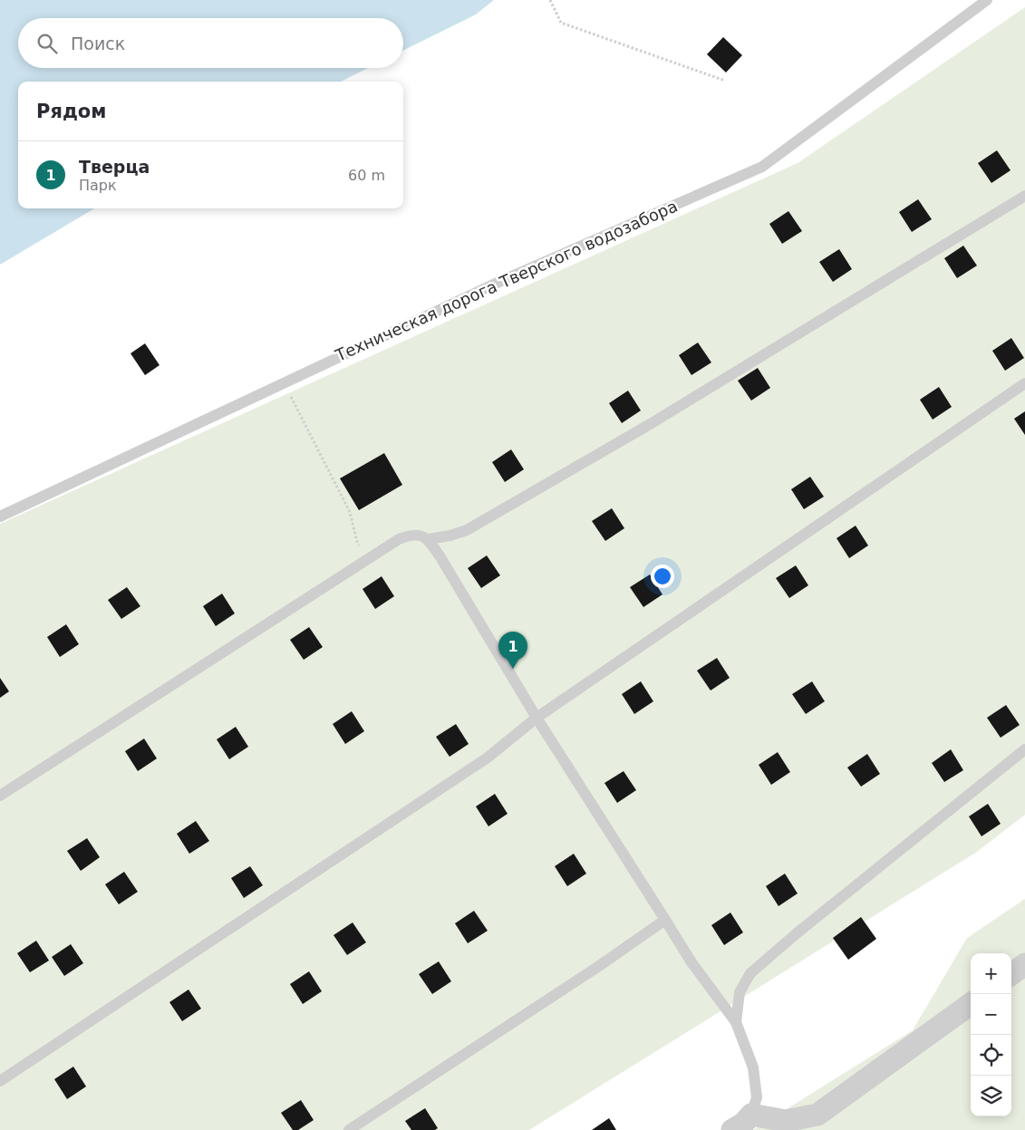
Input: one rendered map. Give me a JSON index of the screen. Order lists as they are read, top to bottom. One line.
{"streets":{"lane":["Техническая дорога Тверского водозабора"]},"page":{"search":"Поиск","heading":"Рядом","list":[{"mark":"1","name":"Тверца","note":"Парк","value":"60 m"}],"pins":"1","map_buttons":["+","−"]}}
